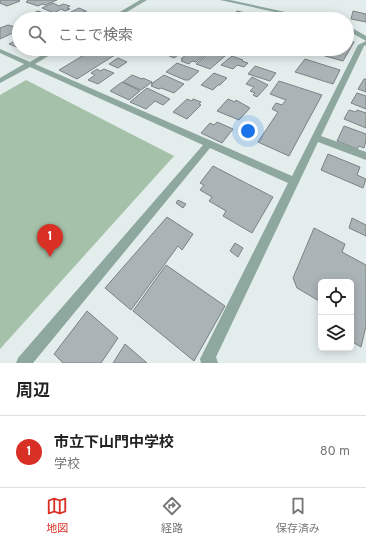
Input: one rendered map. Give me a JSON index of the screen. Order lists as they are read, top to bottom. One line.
{"page":{"search":"ここで検索","pins":"1","heading":"周辺","list":[{"mark":"1","name":"市立下山門中学校","note":"学校","value":"80 m"}],"nav":["地図","経路","保存済み"]}}
